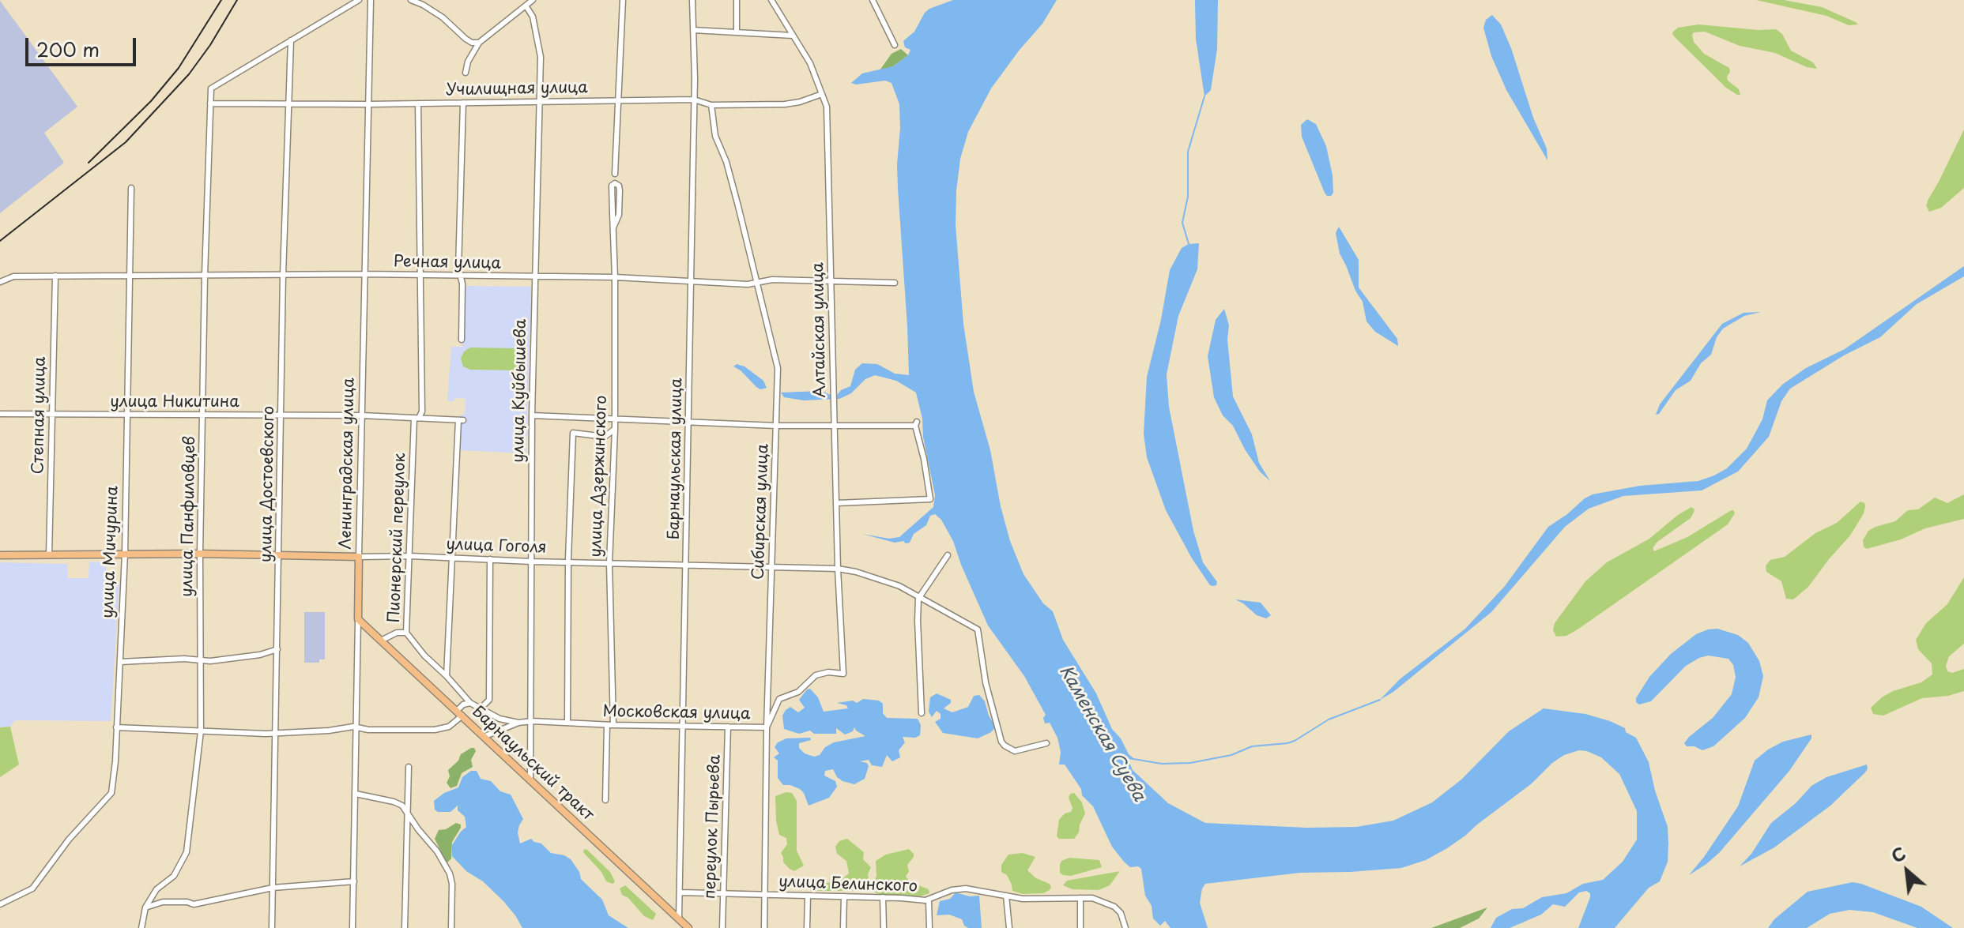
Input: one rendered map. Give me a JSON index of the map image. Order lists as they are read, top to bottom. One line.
{"streets":{"main road":["Ленинградская улица","улица Гоголя","Барнаульский тракт"],"street":["Училищная улица","Речная улица","Алтайская улица","улица Куйбышева","улица Никитина","Степная улица","Барнаульская улица","улица Дзержинского","улица Достоевского","Сибирская улица","улица Панфиловцев","Пионерский переулок","улица Мичурина","Московская улица","переулок Пырьева","улица Белинского"]},"crossings":[["Училищная улица","Алтайская улица"],["Училищная улица","улица Куйбышева"],["Училищная улица","Барнаульская улица"],["Училищная улица","Ленинградская улица"],["Училищная улица","улица Достоевского"],["Училищная улица","Сибирская улица"],["Училищная улица","улица Панфиловцев"],["Училищная улица","Пионерский переулок"],["Речная улица","Алтайская улица"],["Речная улица","улица Куйбышева"],["Речная улица","Степная улица"],["Речная улица","Барнаульская улица"],["Речная улица","Ленинградская улица"],["Речная улица","улица Дзержинского"],["Речная улица","улица Достоевского"],["Речная улица","Сибирская улица"],["Речная улица","улица Панфиловцев"],["Речная улица","Пионерский переулок"],["Речная улица","улица Мичурина"],["Алтайская улица","улица Гоголя"],["Алтайская улица","Московская улица"],["улица Куйбышева","улица Гоголя"],["улица Куйбышева","Московская улица"],["улица Куйбышева","Барнаульский тракт"],["улица Никитина","Степная улица"],["улица Никитина","Ленинградская улица"],["улица Никитина","улица Достоевского"],["улица Никитина","улица Панфиловцев"],["улица Никитина","Пионерский переулок"],["улица Никитина","улица Гоголя"],["улица Никитина","улица Мичурина"],["Степная улица","улица Гоголя"],["Барнаульская улица","улица Гоголя"],["Барнаульская улица","Московская улица"],["Барнаульская улица","Барнаульский тракт"],["Барнаульская улица","улица Белинского"],["Ленинградская улица","улица Гоголя"],["Ленинградская улица","Барнаульский тракт"],["улица Дзержинского","улица Гоголя"],["улица Дзержинского","Московская улица"],["улица Достоевского","улица Панфиловцев"],["улица Достоевского","улица Гоголя"],["Сибирская улица","улица Гоголя"],["Сибирская улица","Московская улица"],["Сибирская улица","улица Белинского"],["улица Панфиловцев","улица Гоголя"],["Пионерский переулок","улица Гоголя"],["Пионерский переулок","Барнаульский тракт"],["улица Гоголя","улица Мичурина"],["Московская улица","Барнаульский тракт"],["Московская улица","переулок Пырьева"],["переулок Пырьева","улица Белинского"]],"water":["Каменская Суева"],"scale_bar":"200 m","north":"top left"}
